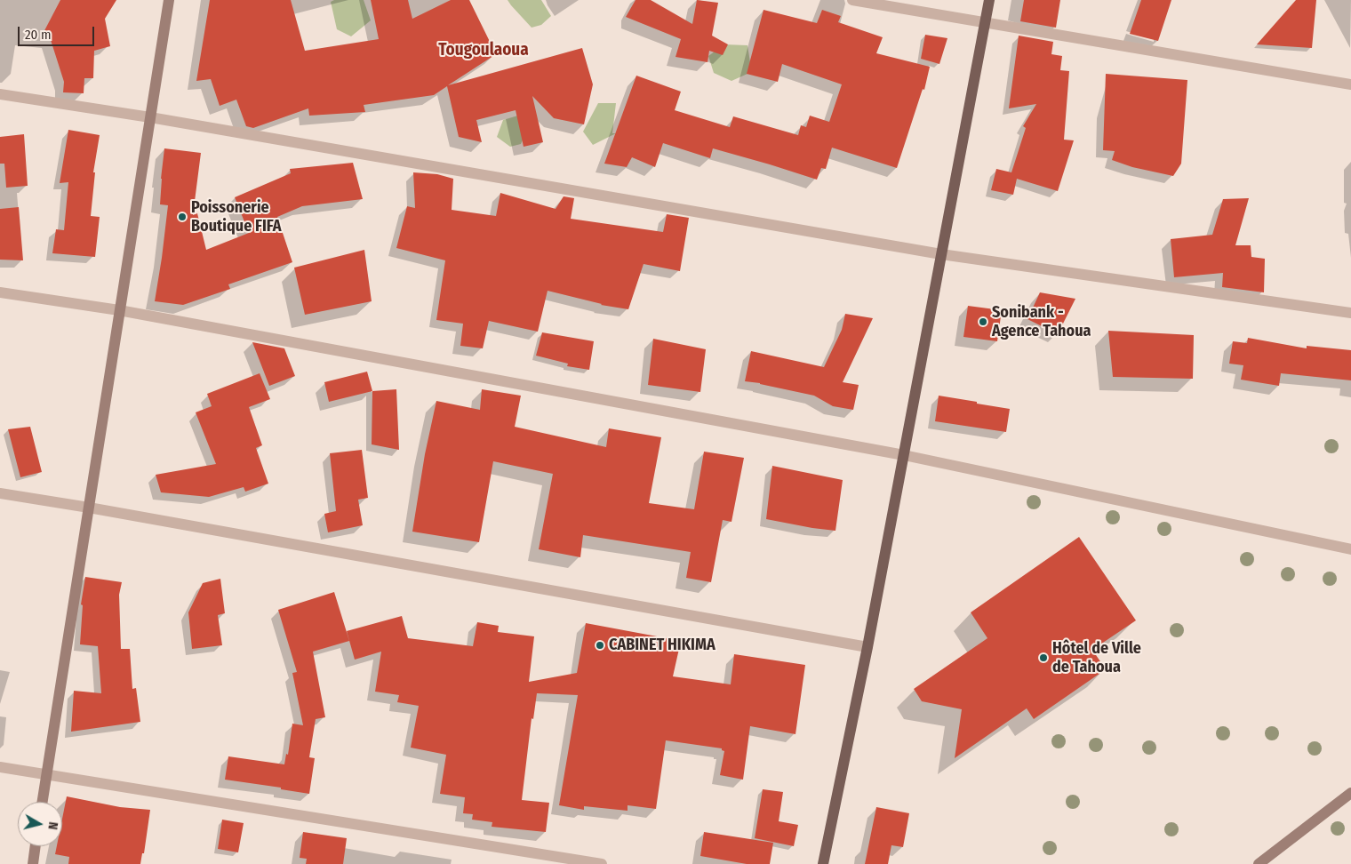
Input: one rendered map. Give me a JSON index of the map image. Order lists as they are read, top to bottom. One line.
{"districts":["Tougoulaoua"],"places":["Poissonerie Boutique FIFA","Sonibank - Agence Tahoua","CABINET HIKIMA","Hôtel de Ville de Tahoua"],"scale_bar":"20 m","north":"right"}
